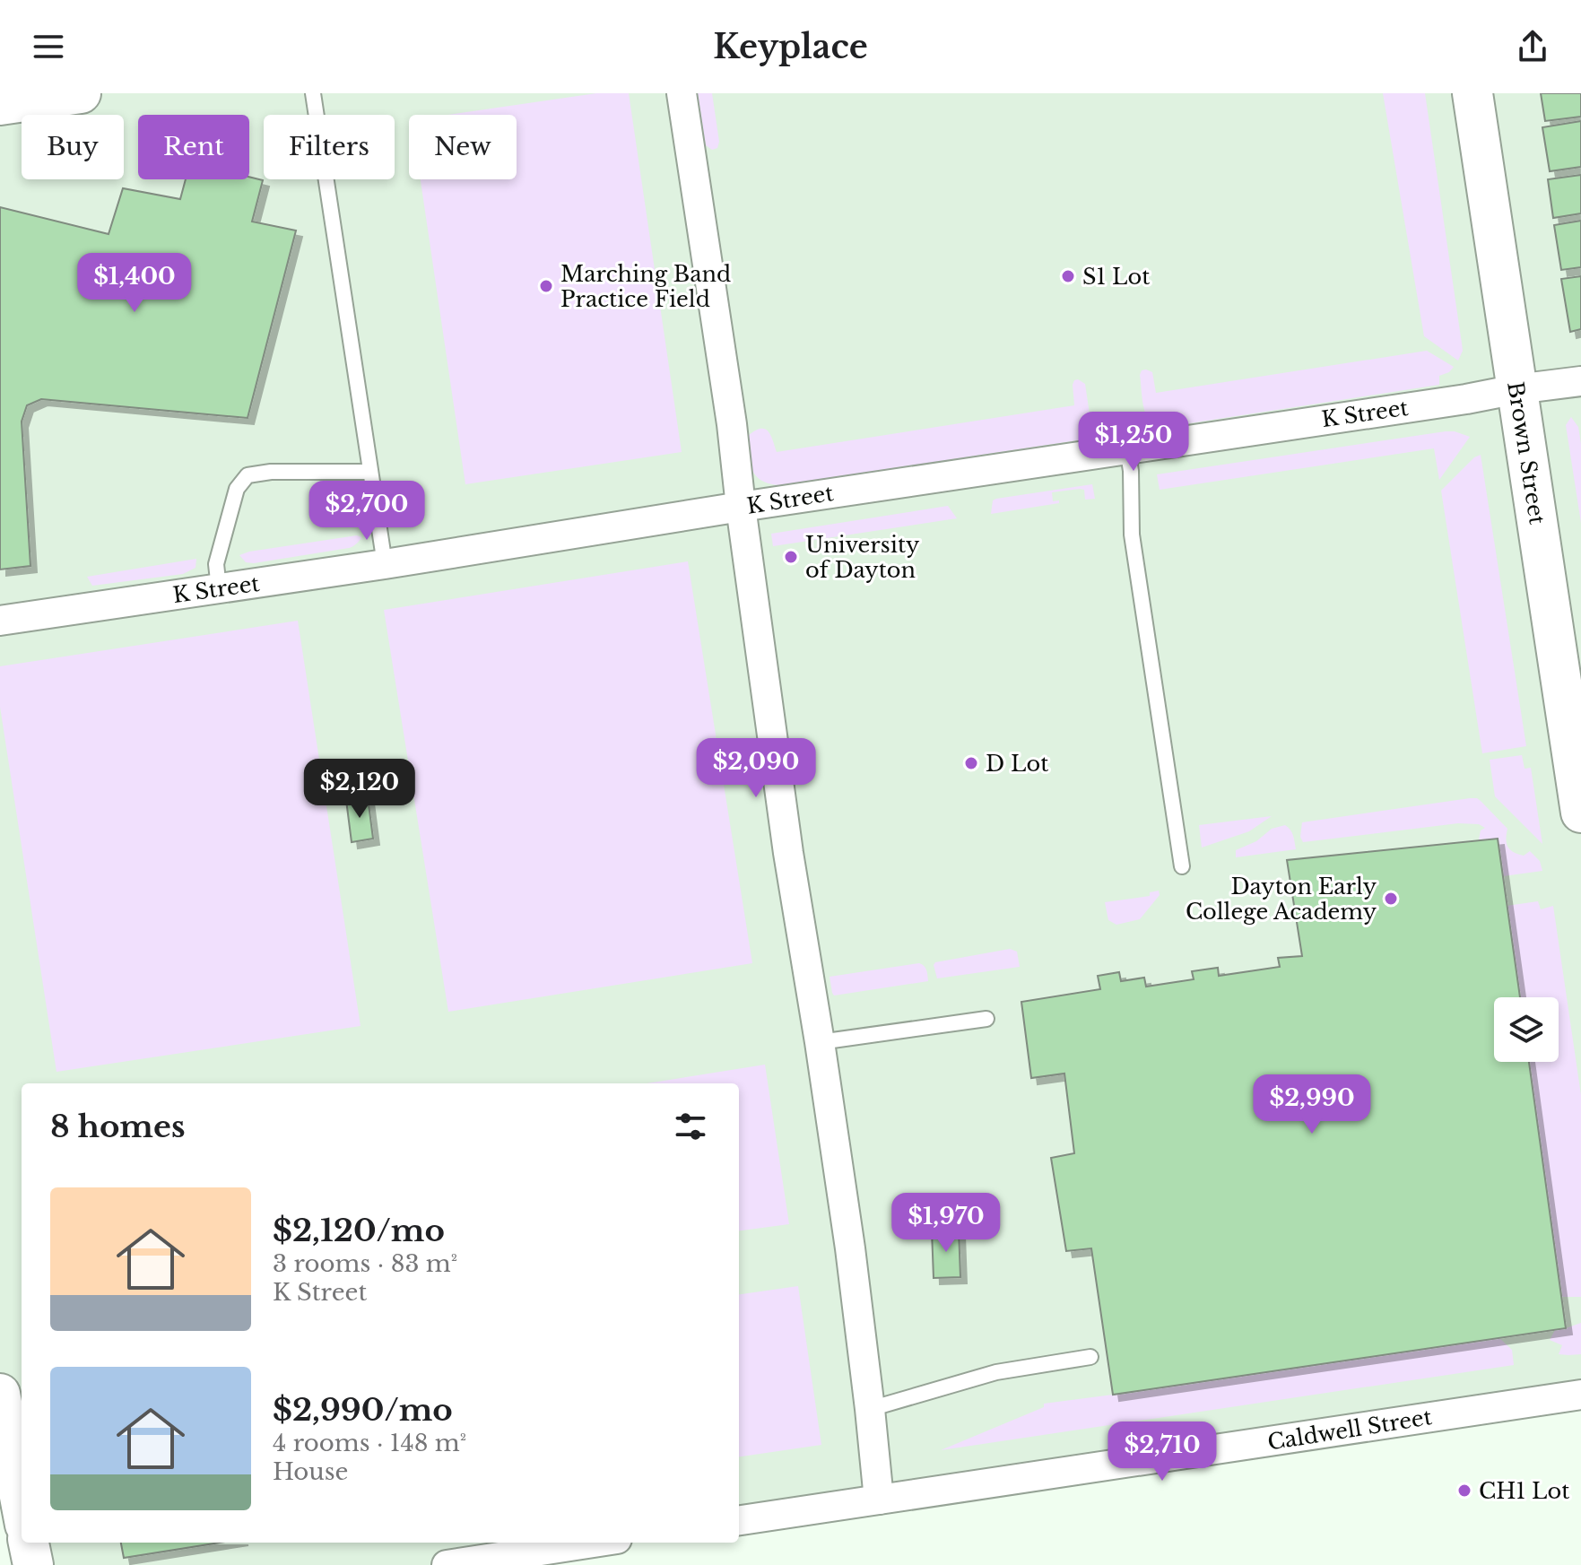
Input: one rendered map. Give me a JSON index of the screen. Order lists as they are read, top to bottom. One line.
{"streets":{"street":["K Street","Brown Street","Caldwell Street"]},"crossings":[["K Street","Brown Street"]],"places":["S1 Lot","Marching Band Practice Field","University of Dayton","D Lot","Dayton Early College Academy","CH1 Lot"],"page":{"header":"Keyplace","chip":["Buy","Rent","Filters","New"],"price":["$1,400","$1,250","$2,700","$2,090","$2,120","$2,990","$1,970","$2,710"],"heading":"8 homes","list":[{"name":"$2,120/mo","note":"3 rooms · 83 m² · K Street"},{"name":"$2,990/mo","note":"4 rooms · 148 m² · House"}]}}
